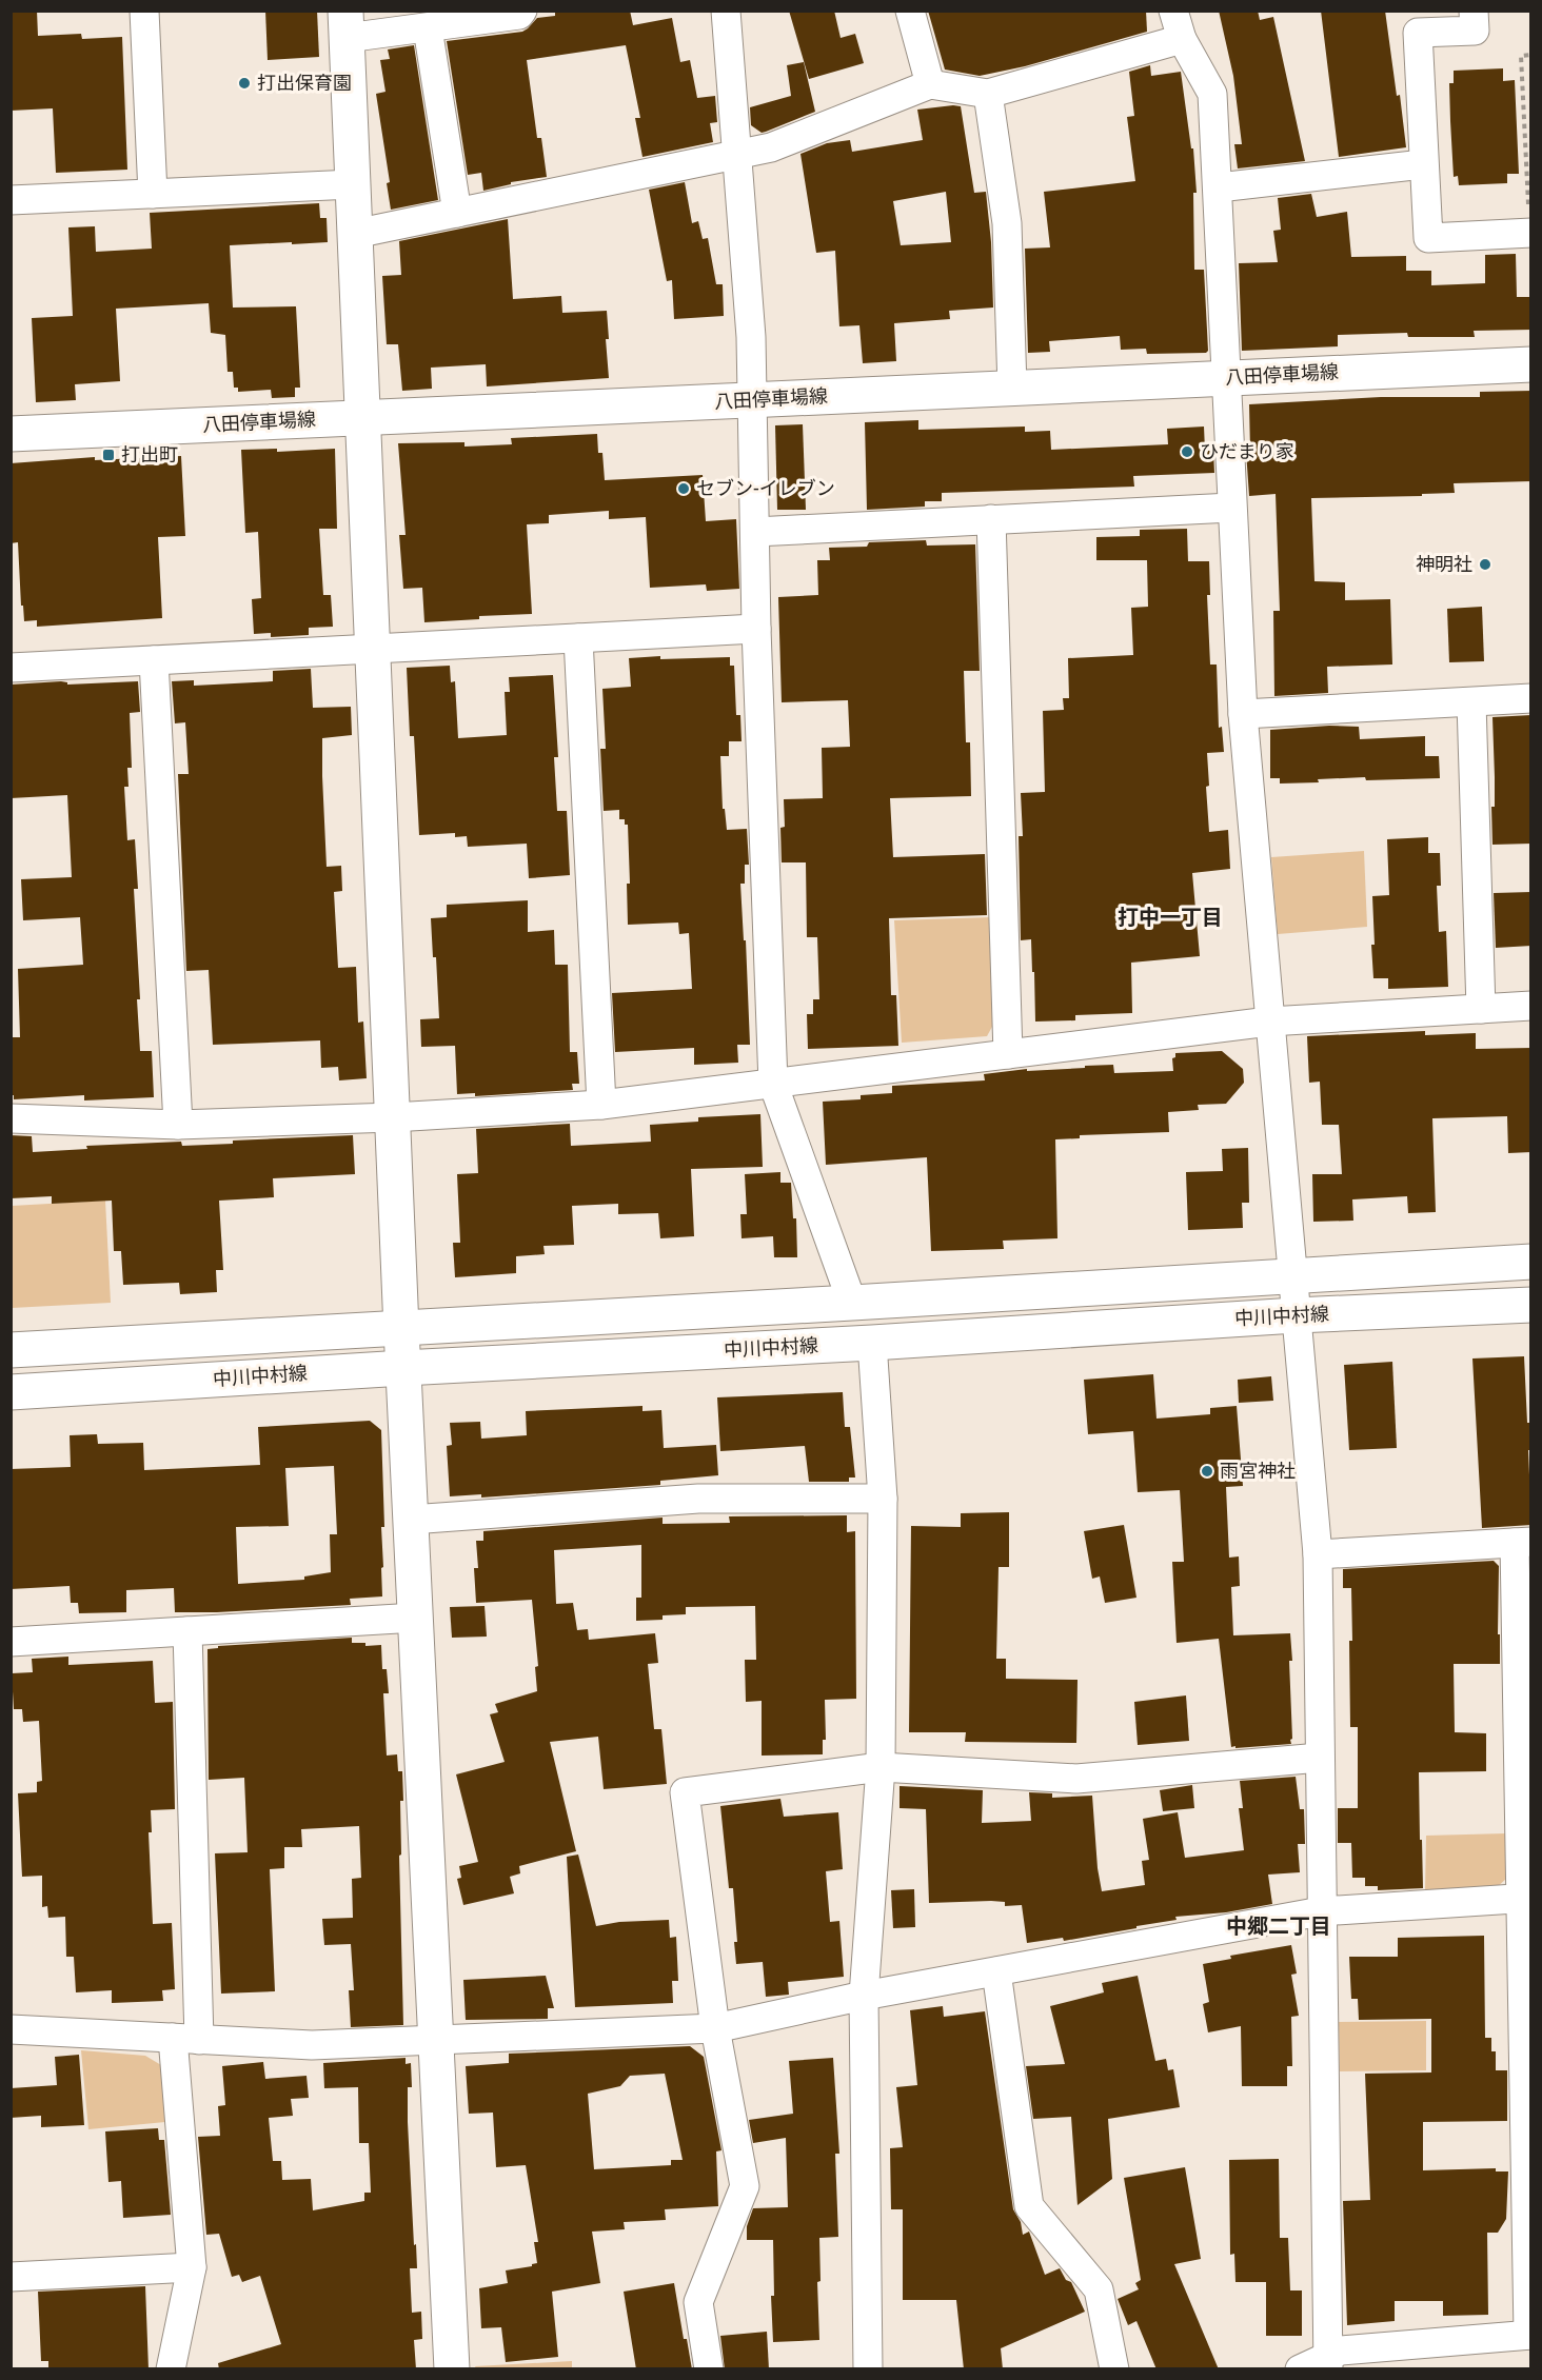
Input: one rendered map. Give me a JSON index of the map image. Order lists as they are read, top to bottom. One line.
{"streets":{"main road":["八田停車場線","中川中村線"]},"districts":["打中一丁目","中郷二丁目"],"places":{"other":["打出保育園","ひだまり家","セブン-イレブン","神明社","雨宮神社"],"transit":["打出町"]}}
